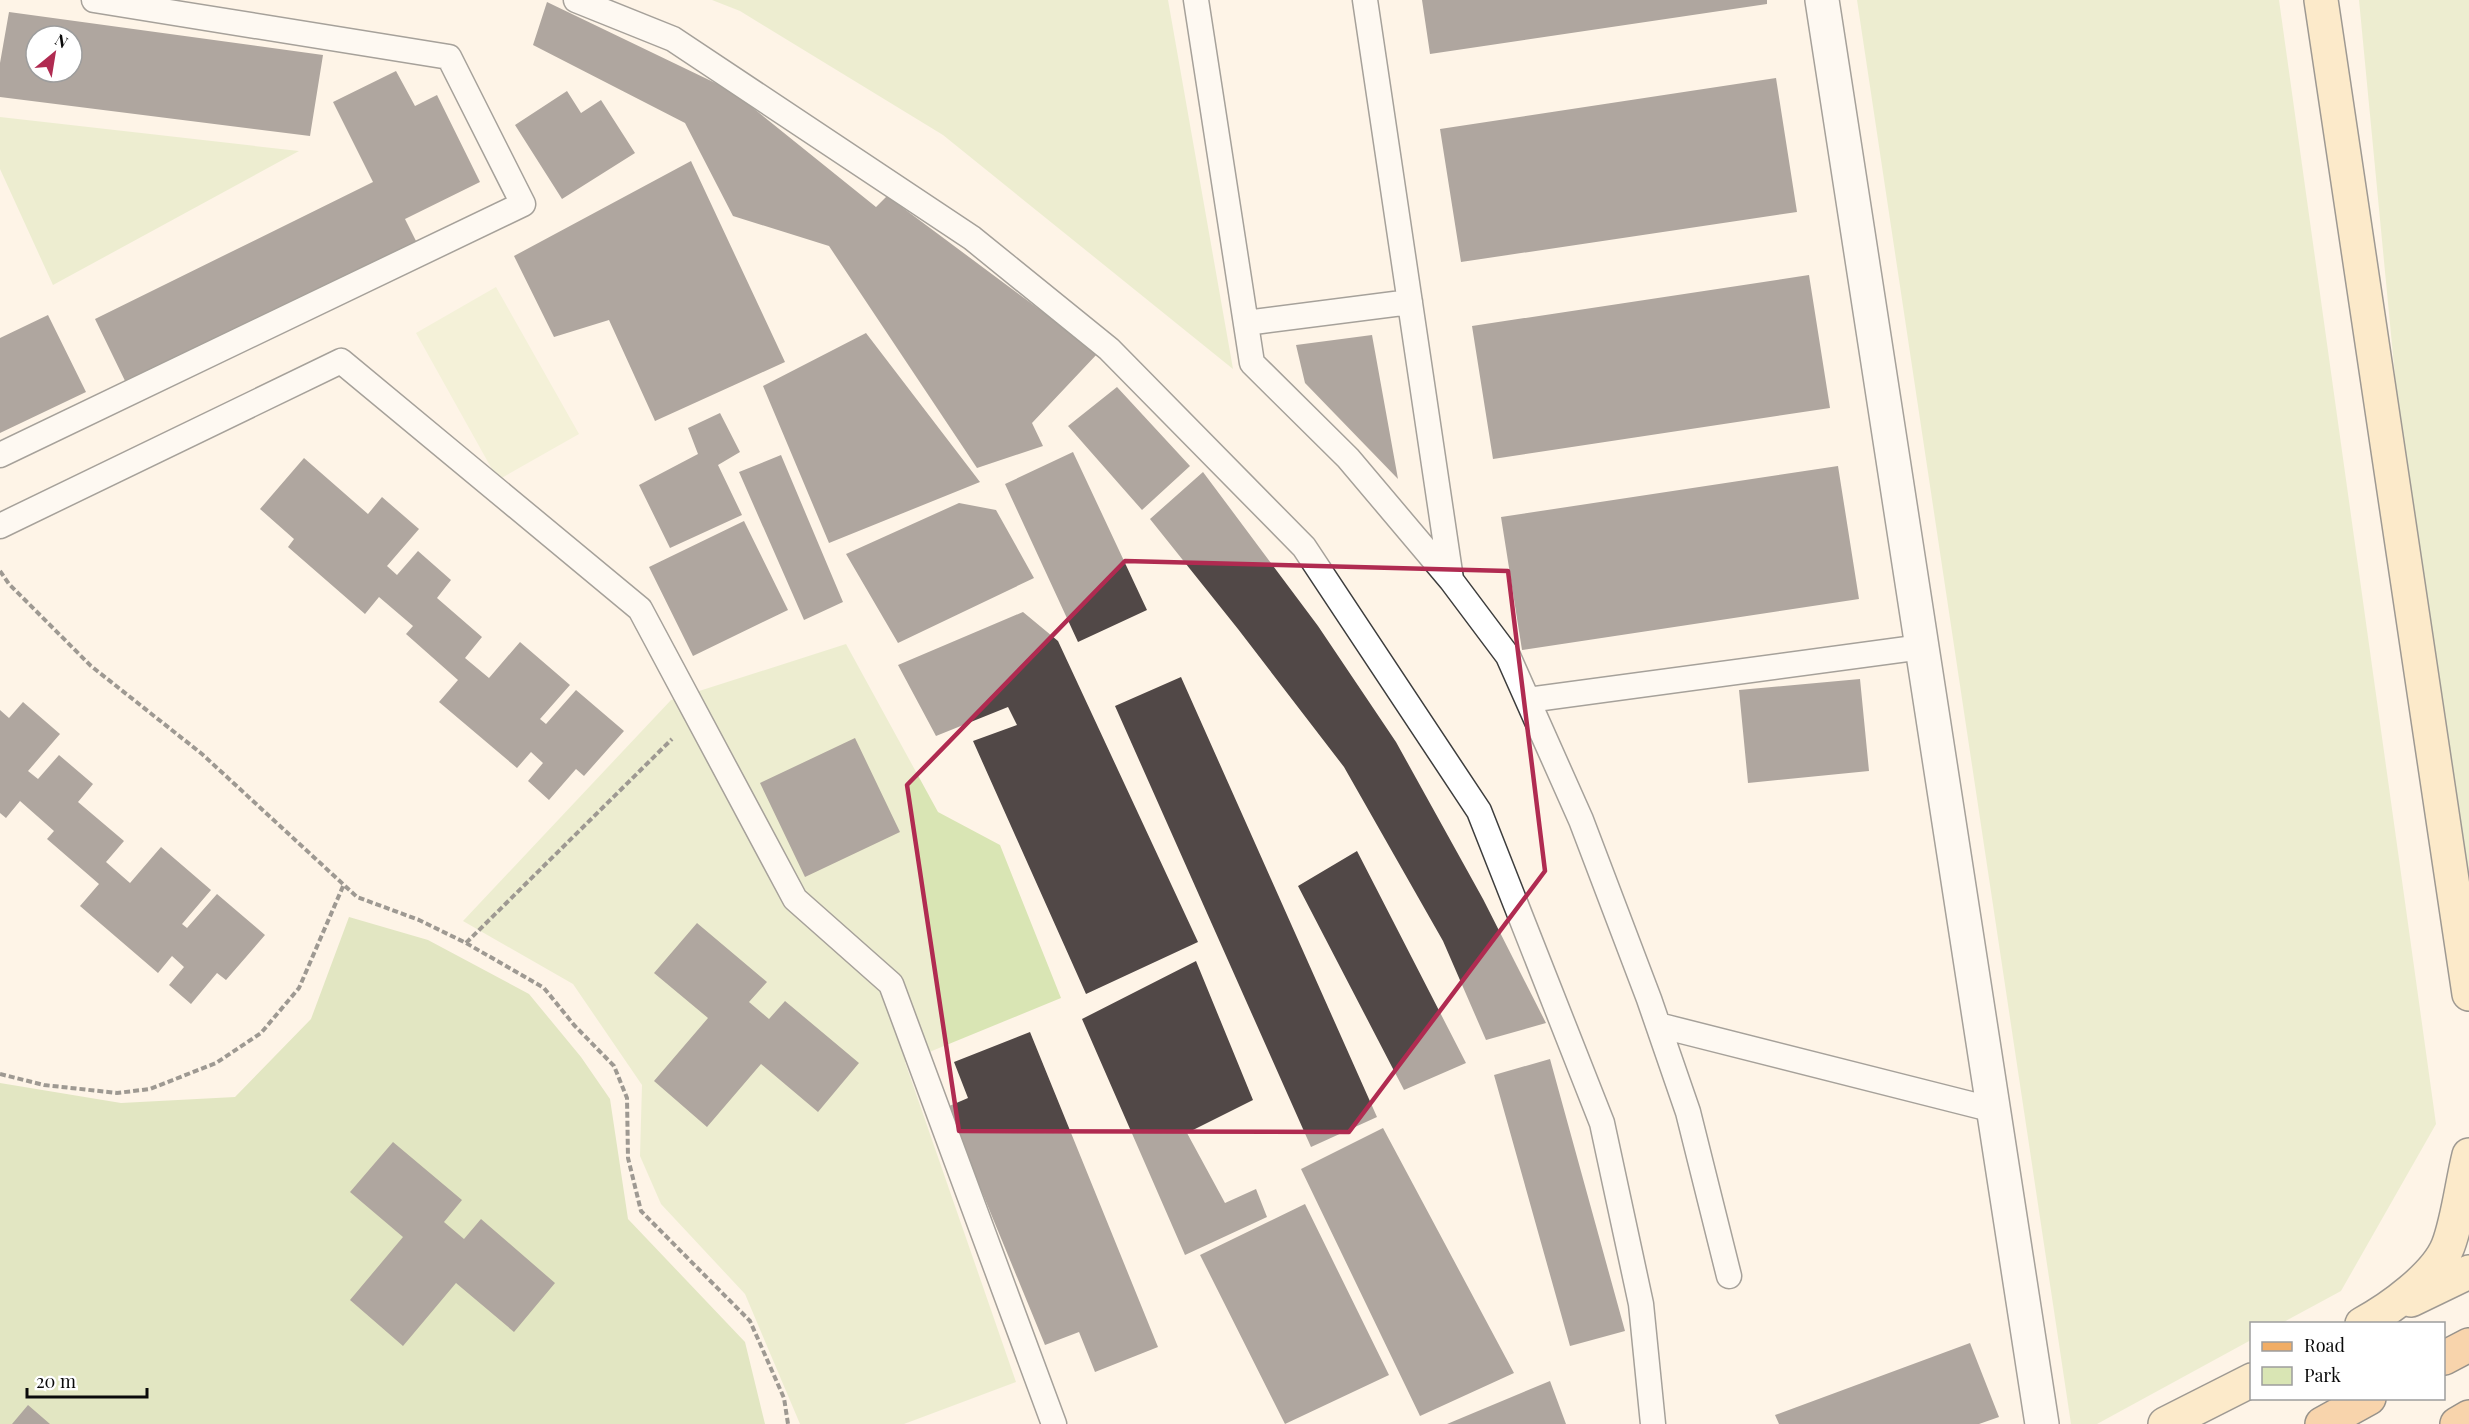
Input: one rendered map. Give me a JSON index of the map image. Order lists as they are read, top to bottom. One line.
{"legend":["Road","Park"],"scale_bar":"20 m","north":"top right"}
